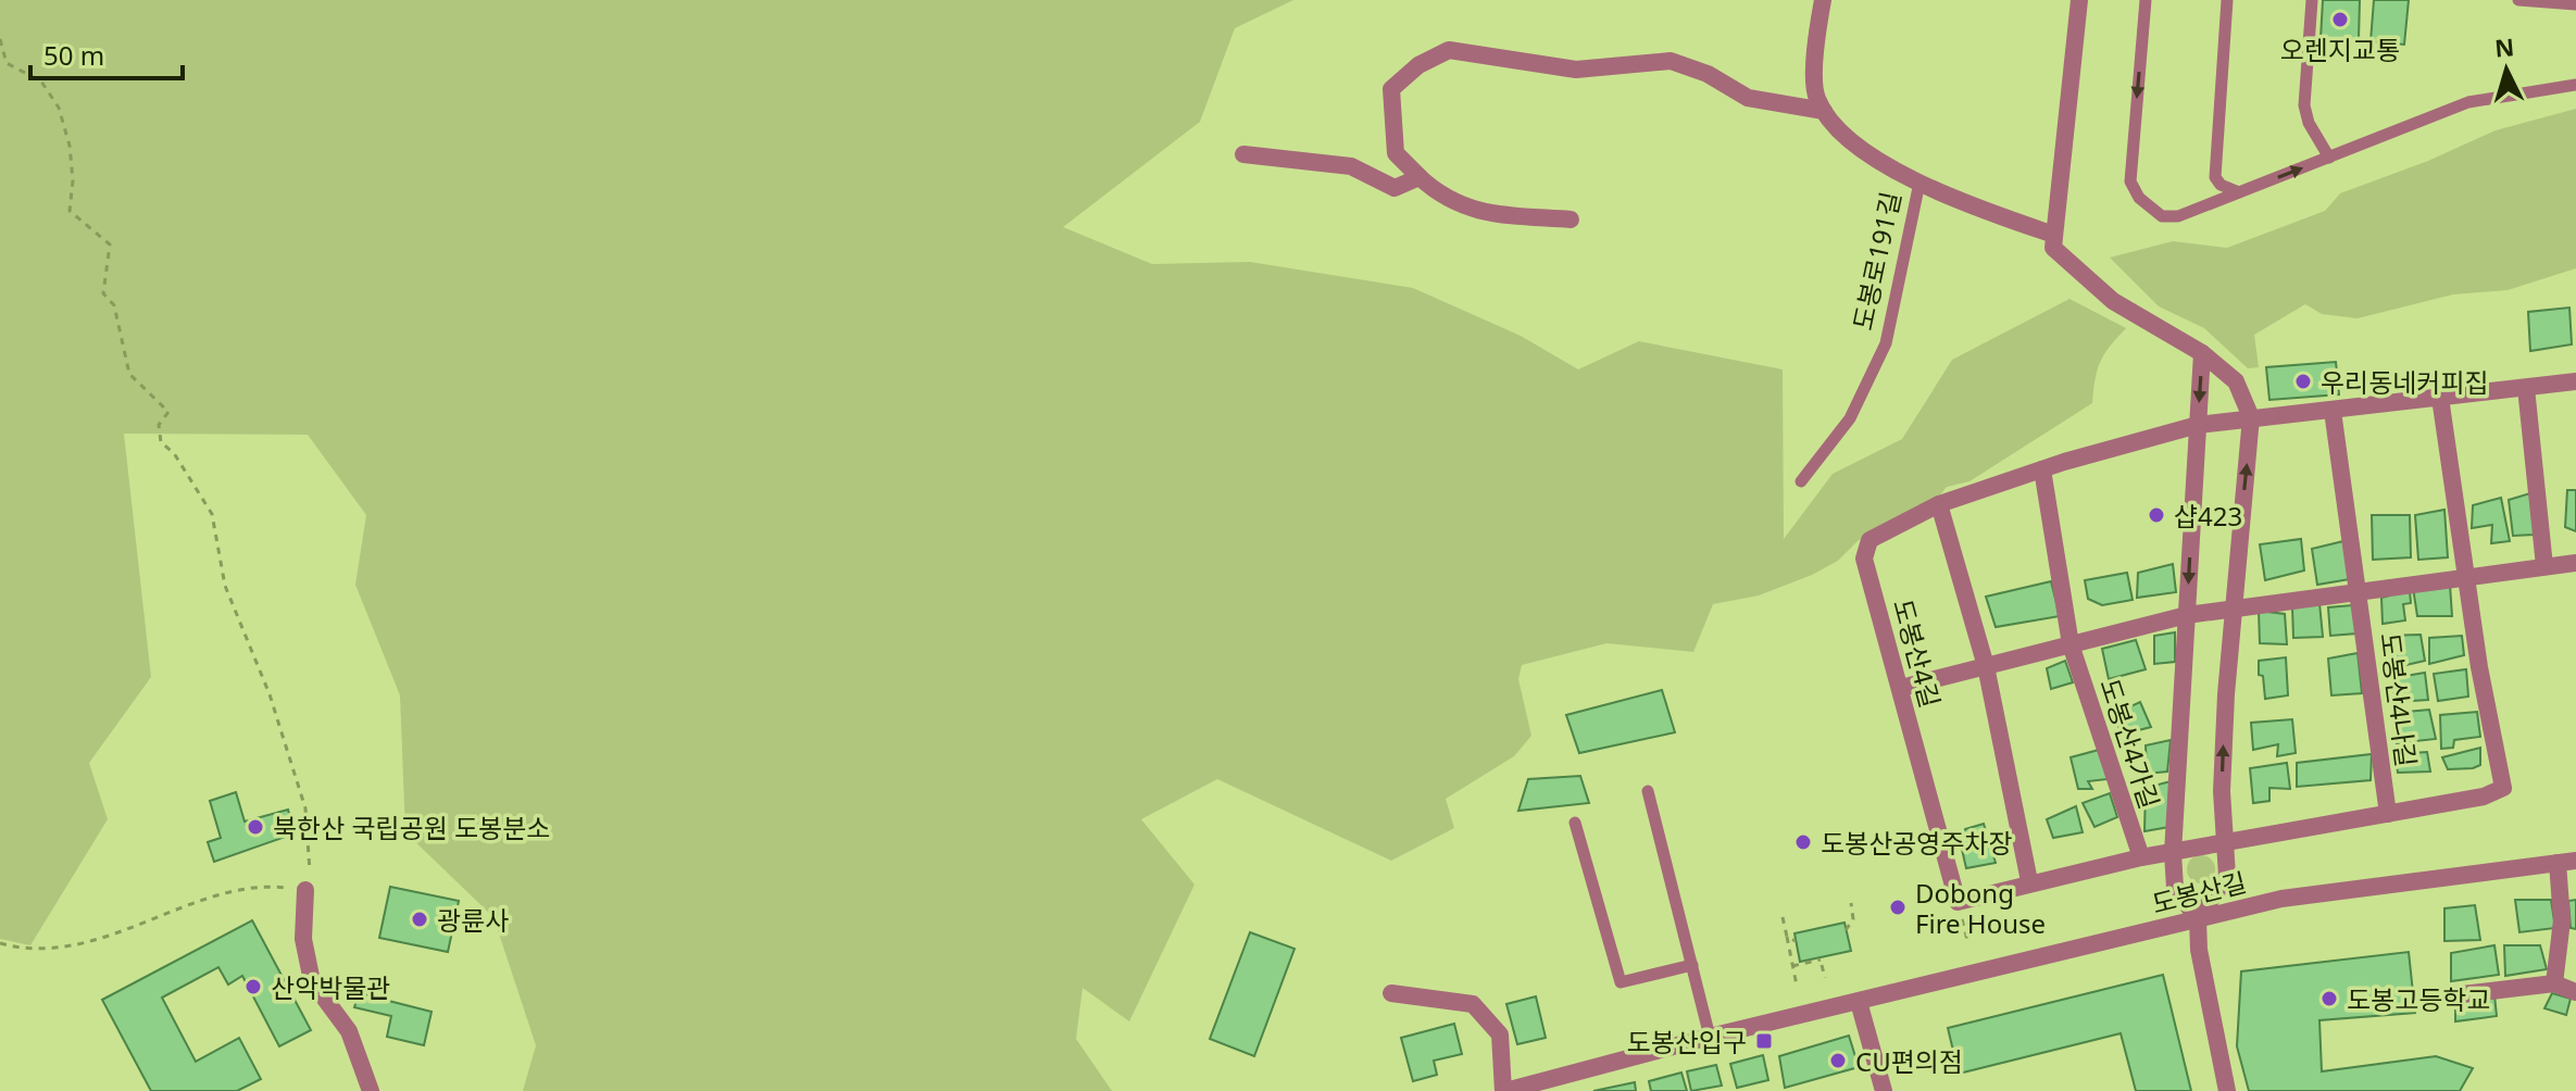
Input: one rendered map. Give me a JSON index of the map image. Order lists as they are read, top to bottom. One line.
{"streets":{"street":["도봉로191길","도봉산4길","도봉산4나길","도봉산4가길","도봉산길"]},"crossings":[["도봉산4길","도봉산4나길"],["도봉산4길","도봉산4가길"]],"places":{"other":["오렌지교통","우리동네커피집","샵423","북한산 국립공원 도봉분소","도봉산공영주차장","Dobong Fire House","광륜사","산악박물관","도봉고등학교","CU편의점"],"transit":["도봉산입구"]},"scale_bar":"50 m","north":"top"}
